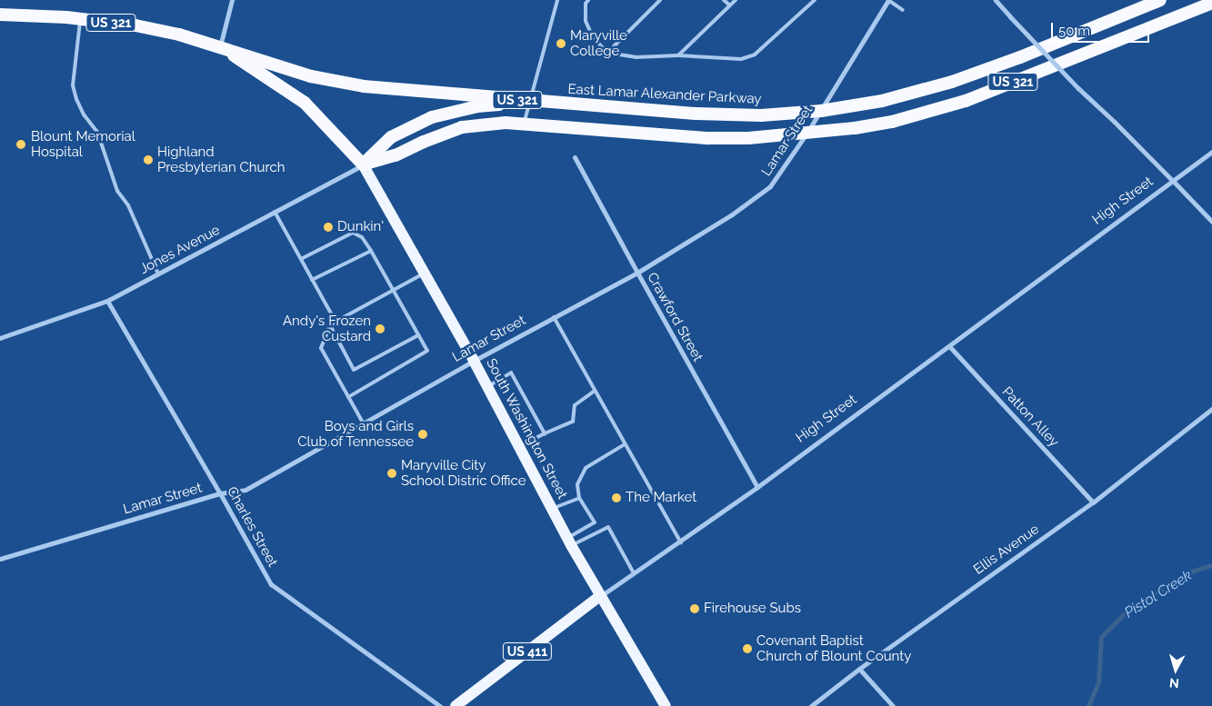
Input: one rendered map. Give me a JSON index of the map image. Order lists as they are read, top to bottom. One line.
{"streets":{"highway":["US 321","East Lamar Alexander Parkway"],"main road":["High Street","South Washington Street","US 411"],"street":["Lamar Street","Jones Avenue","Crawford Street","Patton Alley","Charles Street","Ellis Avenue"]},"crossings":[["US 321","East Lamar Alexander Parkway"],["US 321","Lamar Street"],["US 321","Jones Avenue"],["US 321","South Washington Street"],["East Lamar Alexander Parkway","Lamar Street"],["East Lamar Alexander Parkway","Jones Avenue"],["East Lamar Alexander Parkway","South Washington Street"],["Lamar Street","Crawford Street"],["Lamar Street","South Washington Street"],["Lamar Street","Charles Street"],["High Street","Crawford Street"],["High Street","Patton Alley"],["High Street","South Washington Street"],["Jones Avenue","South Washington Street"],["Jones Avenue","Charles Street"],["Patton Alley","Ellis Avenue"]],"water":["Pistol Creek"],"places":["Maryville College","Blount Memorial Hospital","Highland Presbyterian Church","Dunkin'","Andy's Frozen Custard","Boys and Girls Club of Tennessee","Maryville City School Distric Office","The Market","Firehouse Subs","Covenant Baptist Church of Blount County"],"scale_bar":"50 m","north":"bottom"}
